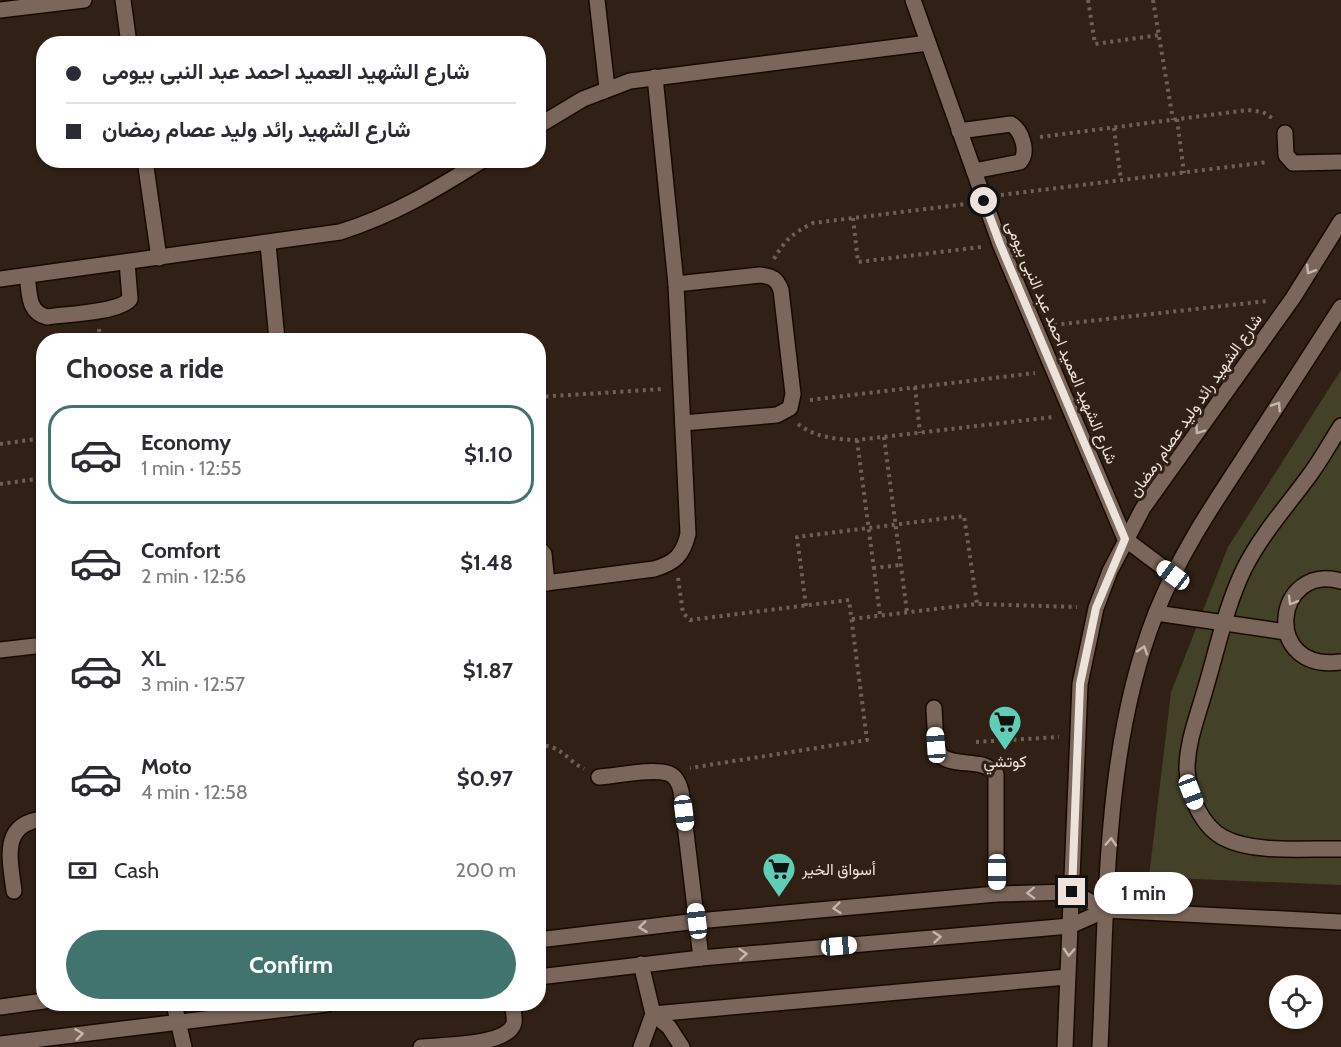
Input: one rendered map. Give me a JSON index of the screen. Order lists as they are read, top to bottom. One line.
{"streets":{"street":["شارع الشهيد العميد احمد عبد النبى بيومى","شارع الشهيد رائد وليد عصام رمضان"]},"crossings":[["شارع الشهيد العميد احمد عبد النبى بيومى","شارع الشهيد رائد وليد عصام رمضان"]],"places":{"supermarket":["كوتشي","أسواق الخير"]},"page":{"banner":["شارع الشهيد العميد احمد عبد النبى بيومى","شارع الشهيد رائد وليد عصام رمضان"],"heading":"Choose a ride","list":[{"name":"Economy","note":"1 min · 12:55","value":"$1.10"},{"name":"Comfort","note":"2 min · 12:56","value":"$1.48"},{"name":"XL","note":"3 min · 12:57","value":"$1.87"},{"name":"Moto","note":"4 min · 12:58","value":"$0.97"}],"pay":["Cash","200 m"],"bubble":"1 min","buttons":"Confirm"}}
